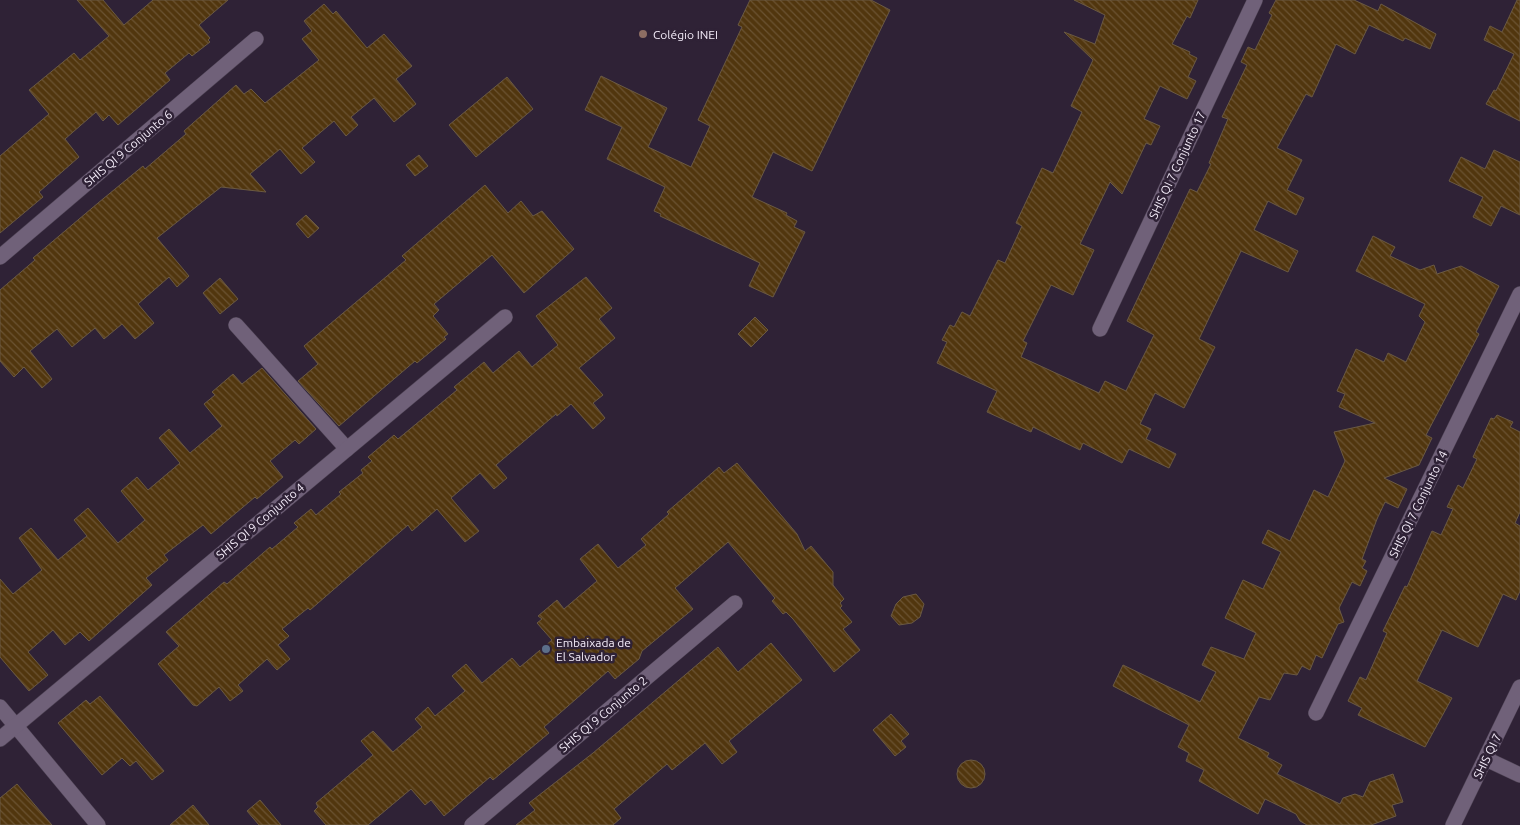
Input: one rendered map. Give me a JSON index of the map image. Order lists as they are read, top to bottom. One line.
{"streets":{"street":["SHIS QI 9 Conjunto 6","SHIS QI 7 Conjunto 17","SHIS QI 7 Conjunto 14","SHIS QI 9 Conjunto 4","SHIS QI 9 Conjunto 2","SHIS QI 7"]},"places":["Colégio INEI","Embaixada de El Salvador"]}
